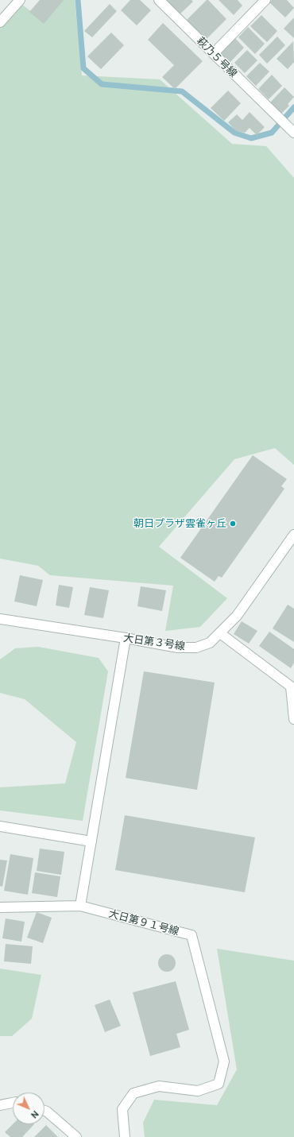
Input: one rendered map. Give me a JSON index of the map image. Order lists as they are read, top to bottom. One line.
{"streets":{"street":["萩乃５号線","大日第３号線","大日第９１号線"]},"places":["朝日プラザ雲雀ヶ丘"],"north":"bottom right"}
